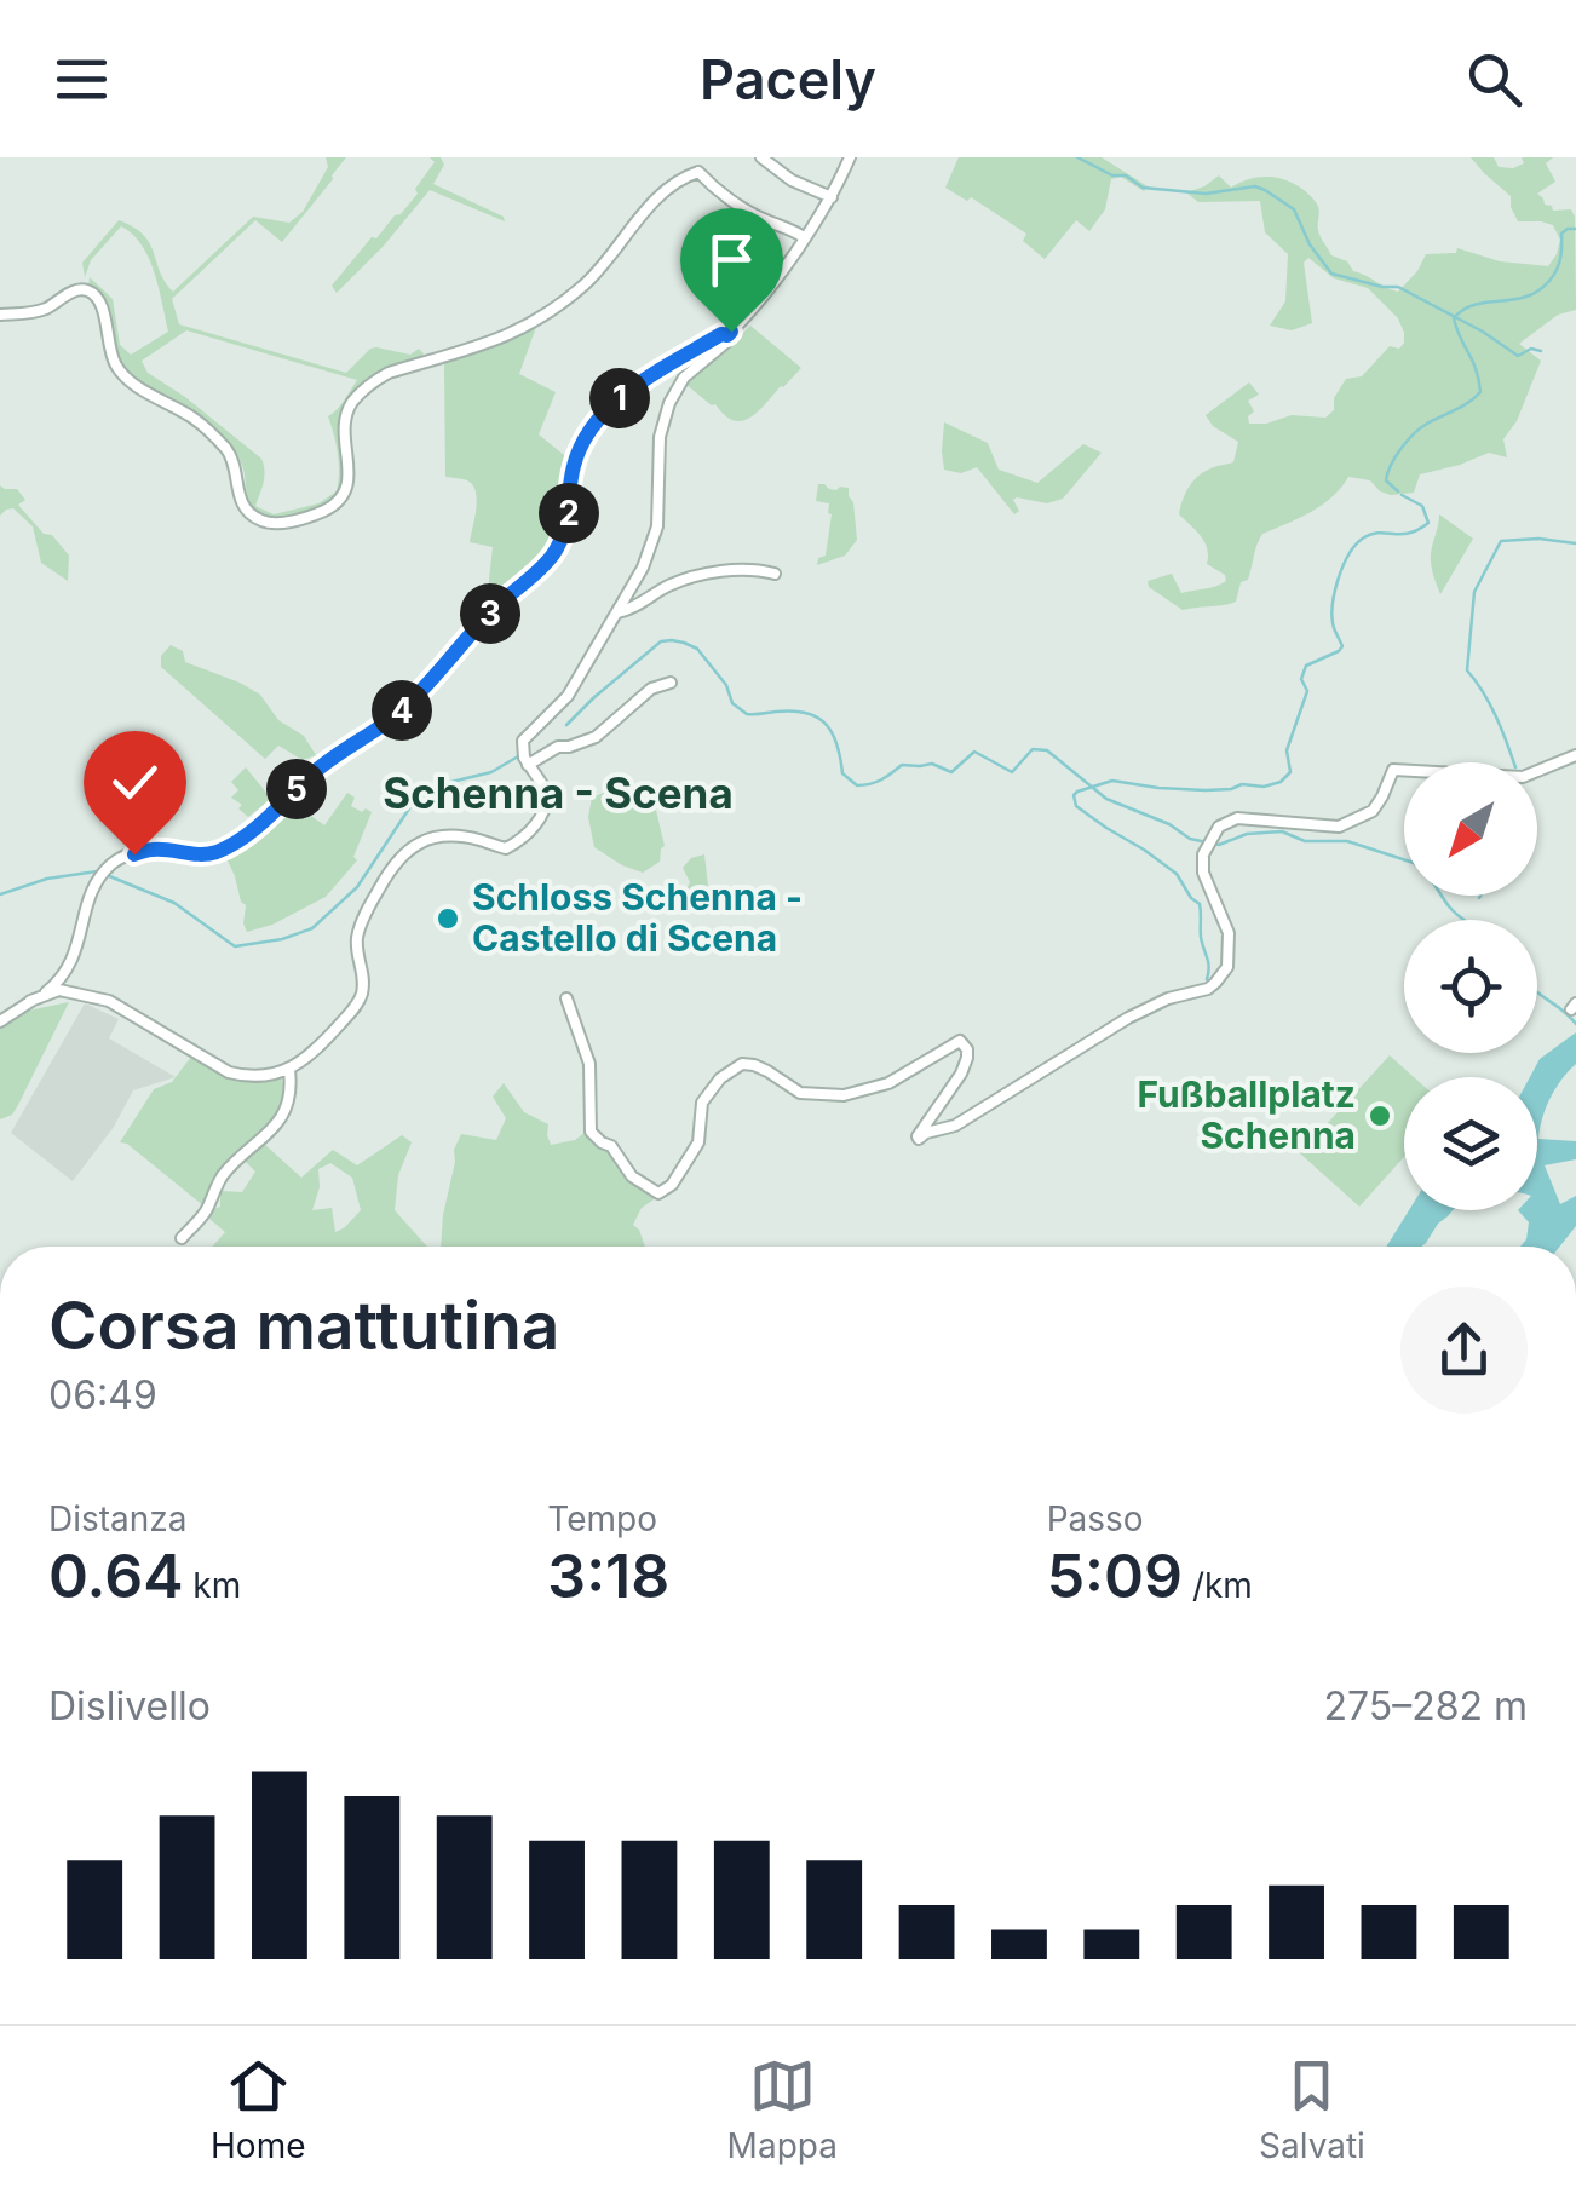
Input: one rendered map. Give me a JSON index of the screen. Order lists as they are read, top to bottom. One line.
{"districts":["Schenna - Scena"],"places":["Schloss Schenna - Castello di Scena","Fußballplatz Schenna"],"north":"bottom left","page":{"header":"Pacely","pins":["1","2","3","4","5"],"heading":["Corsa mattutina","06:49"],"stats":[["Distanza","0.64 km"],["Tempo","3:18"],["Passo","5:09 /km"]],"chart":["Dislivello","275–282 m"],"tabs":["Home","Mappa","Salvati"]}}
